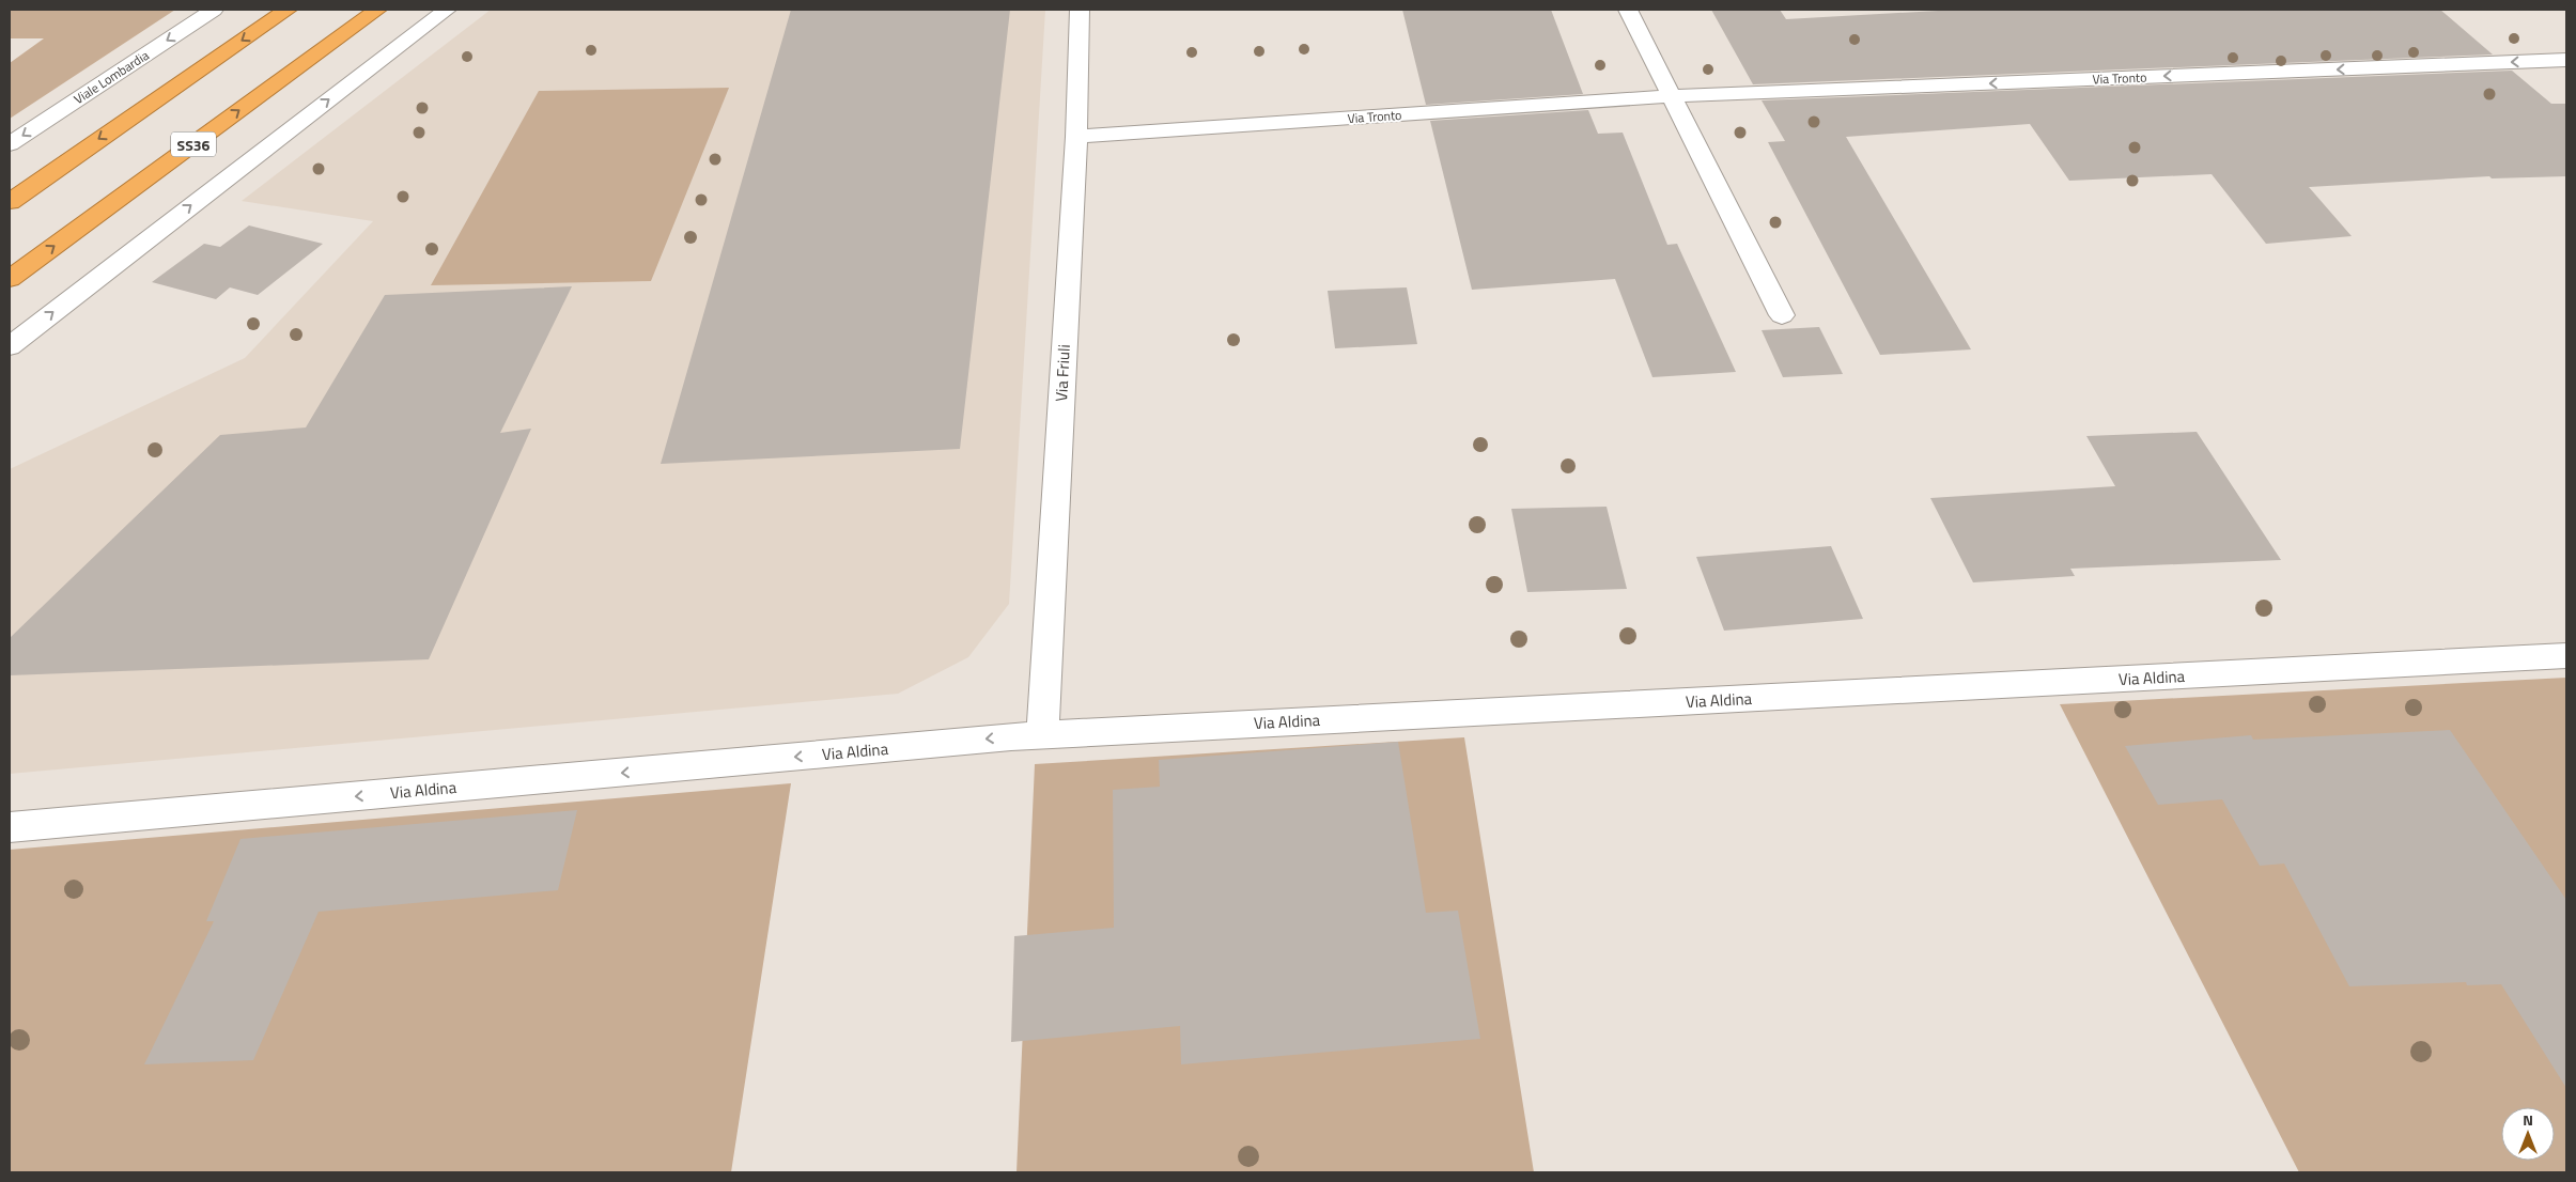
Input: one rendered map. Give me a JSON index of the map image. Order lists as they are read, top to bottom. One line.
{"streets":{"highway":["SS36"],"street":["Viale Lombardia","Via Tronto","Via Friuli","Via Aldina"]},"crossings":[["Via Tronto","Via Friuli"],["Via Friuli","Via Aldina"]],"one_way":["Via Tronto","Via Aldina"],"north":"top"}
